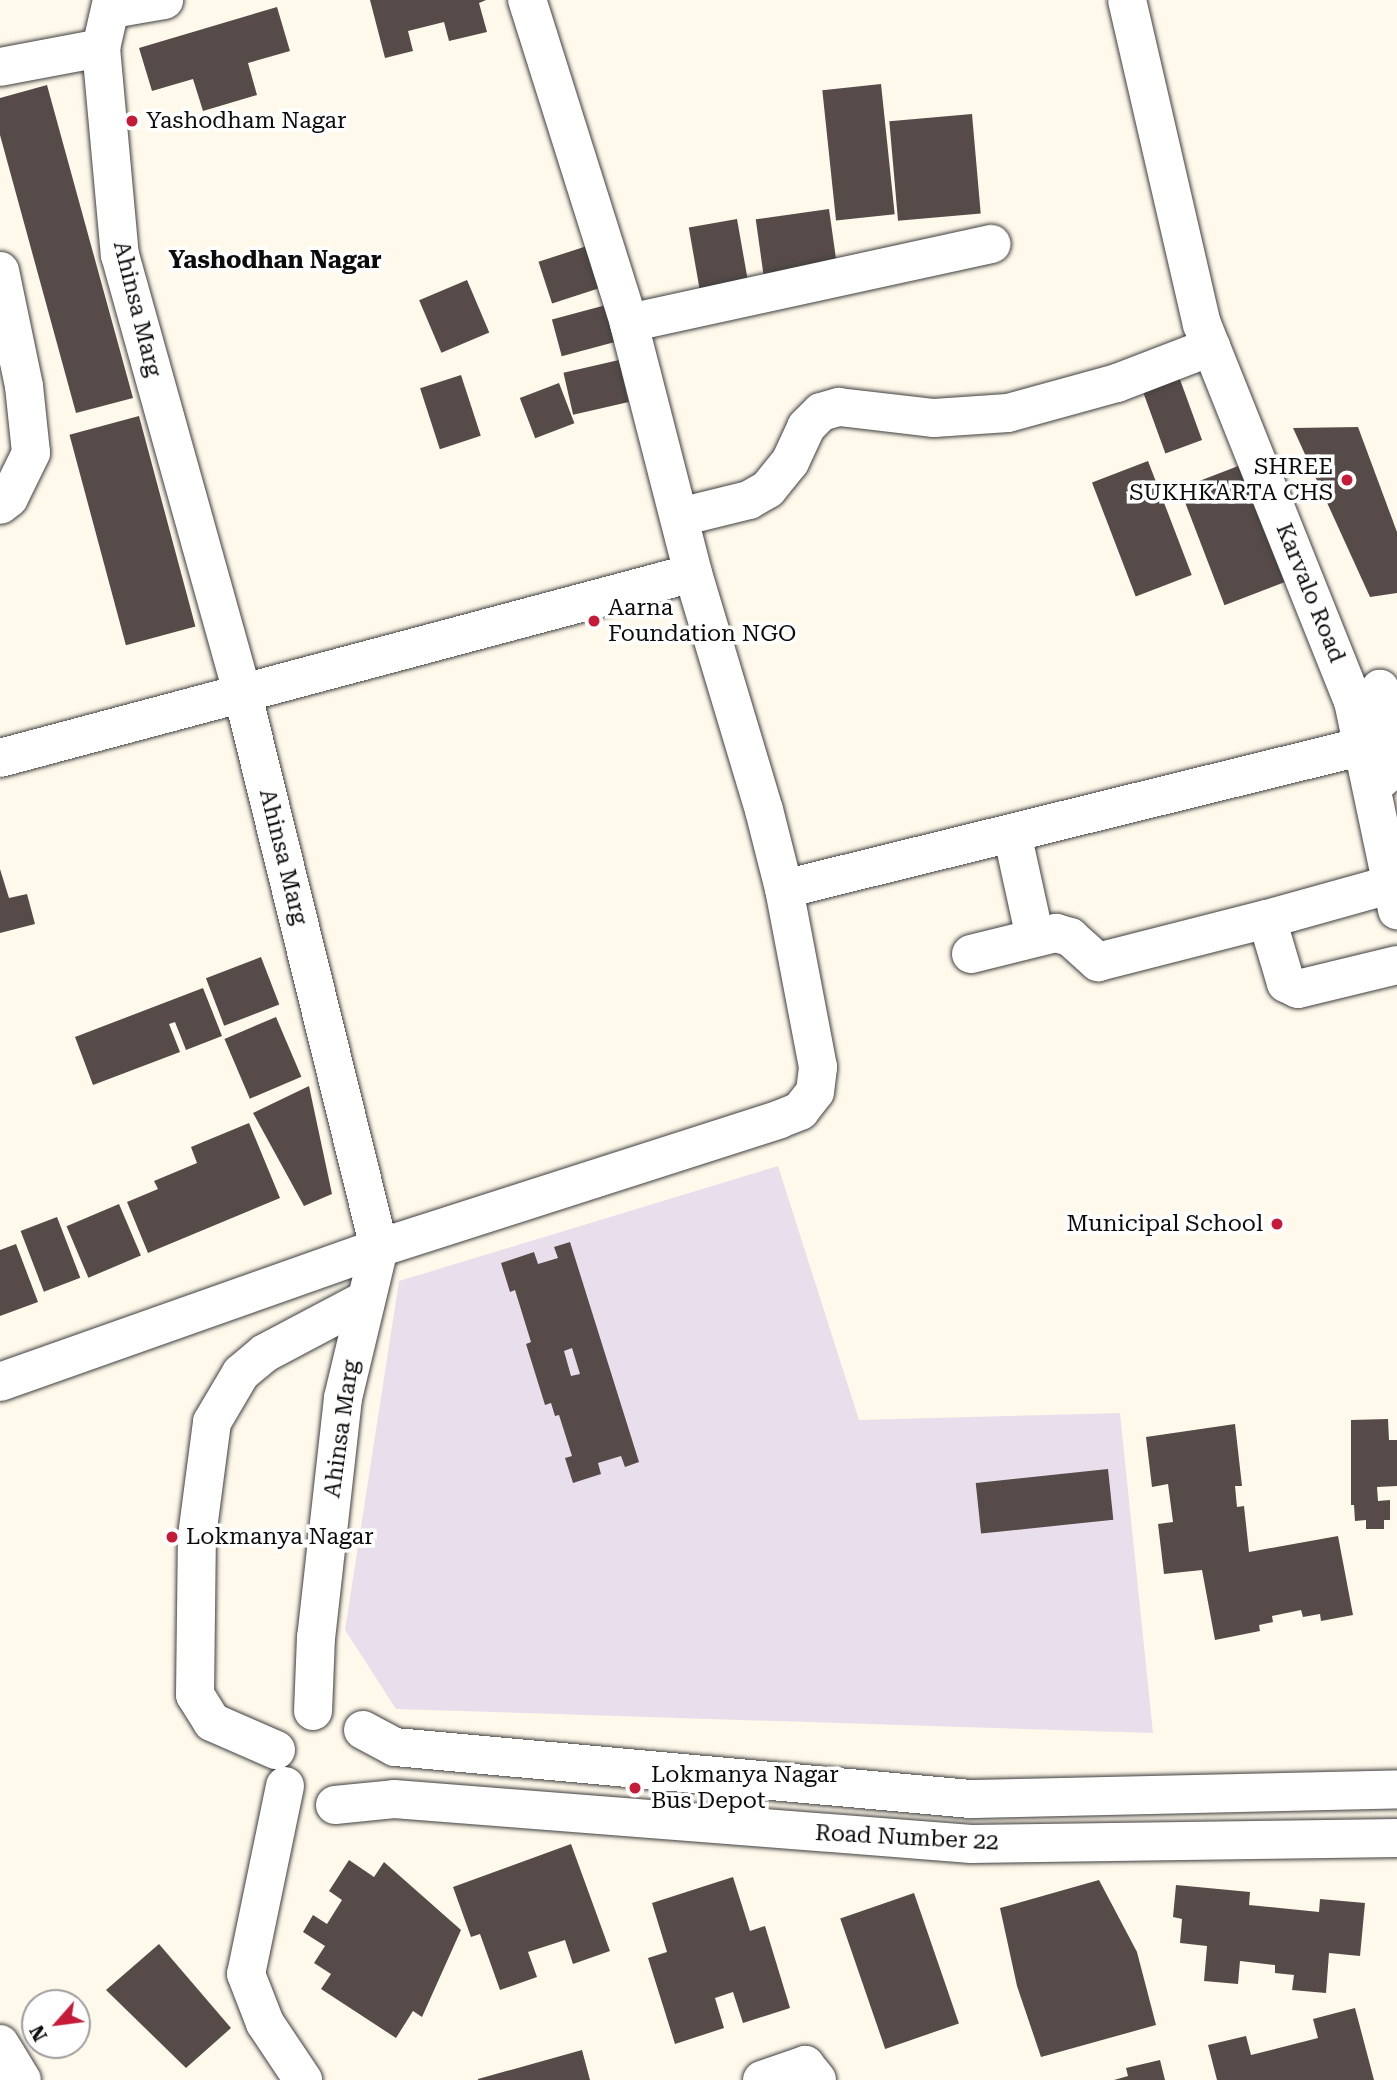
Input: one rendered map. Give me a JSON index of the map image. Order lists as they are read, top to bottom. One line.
{"streets":{"street":["Ahinsa Marg","Karvalo Road","Road Number 22"]},"crossings":[["Ahinsa Marg","Road Number 22"]],"districts":["Yashodhan Nagar"],"places":["Yashodham Nagar","SHREE SUKHKARTA CHS","Aarna Foundation NGO","Municipal School","Lokmanya Nagar","Lokmanya Nagar Bus Depot"],"north":"bottom left"}
